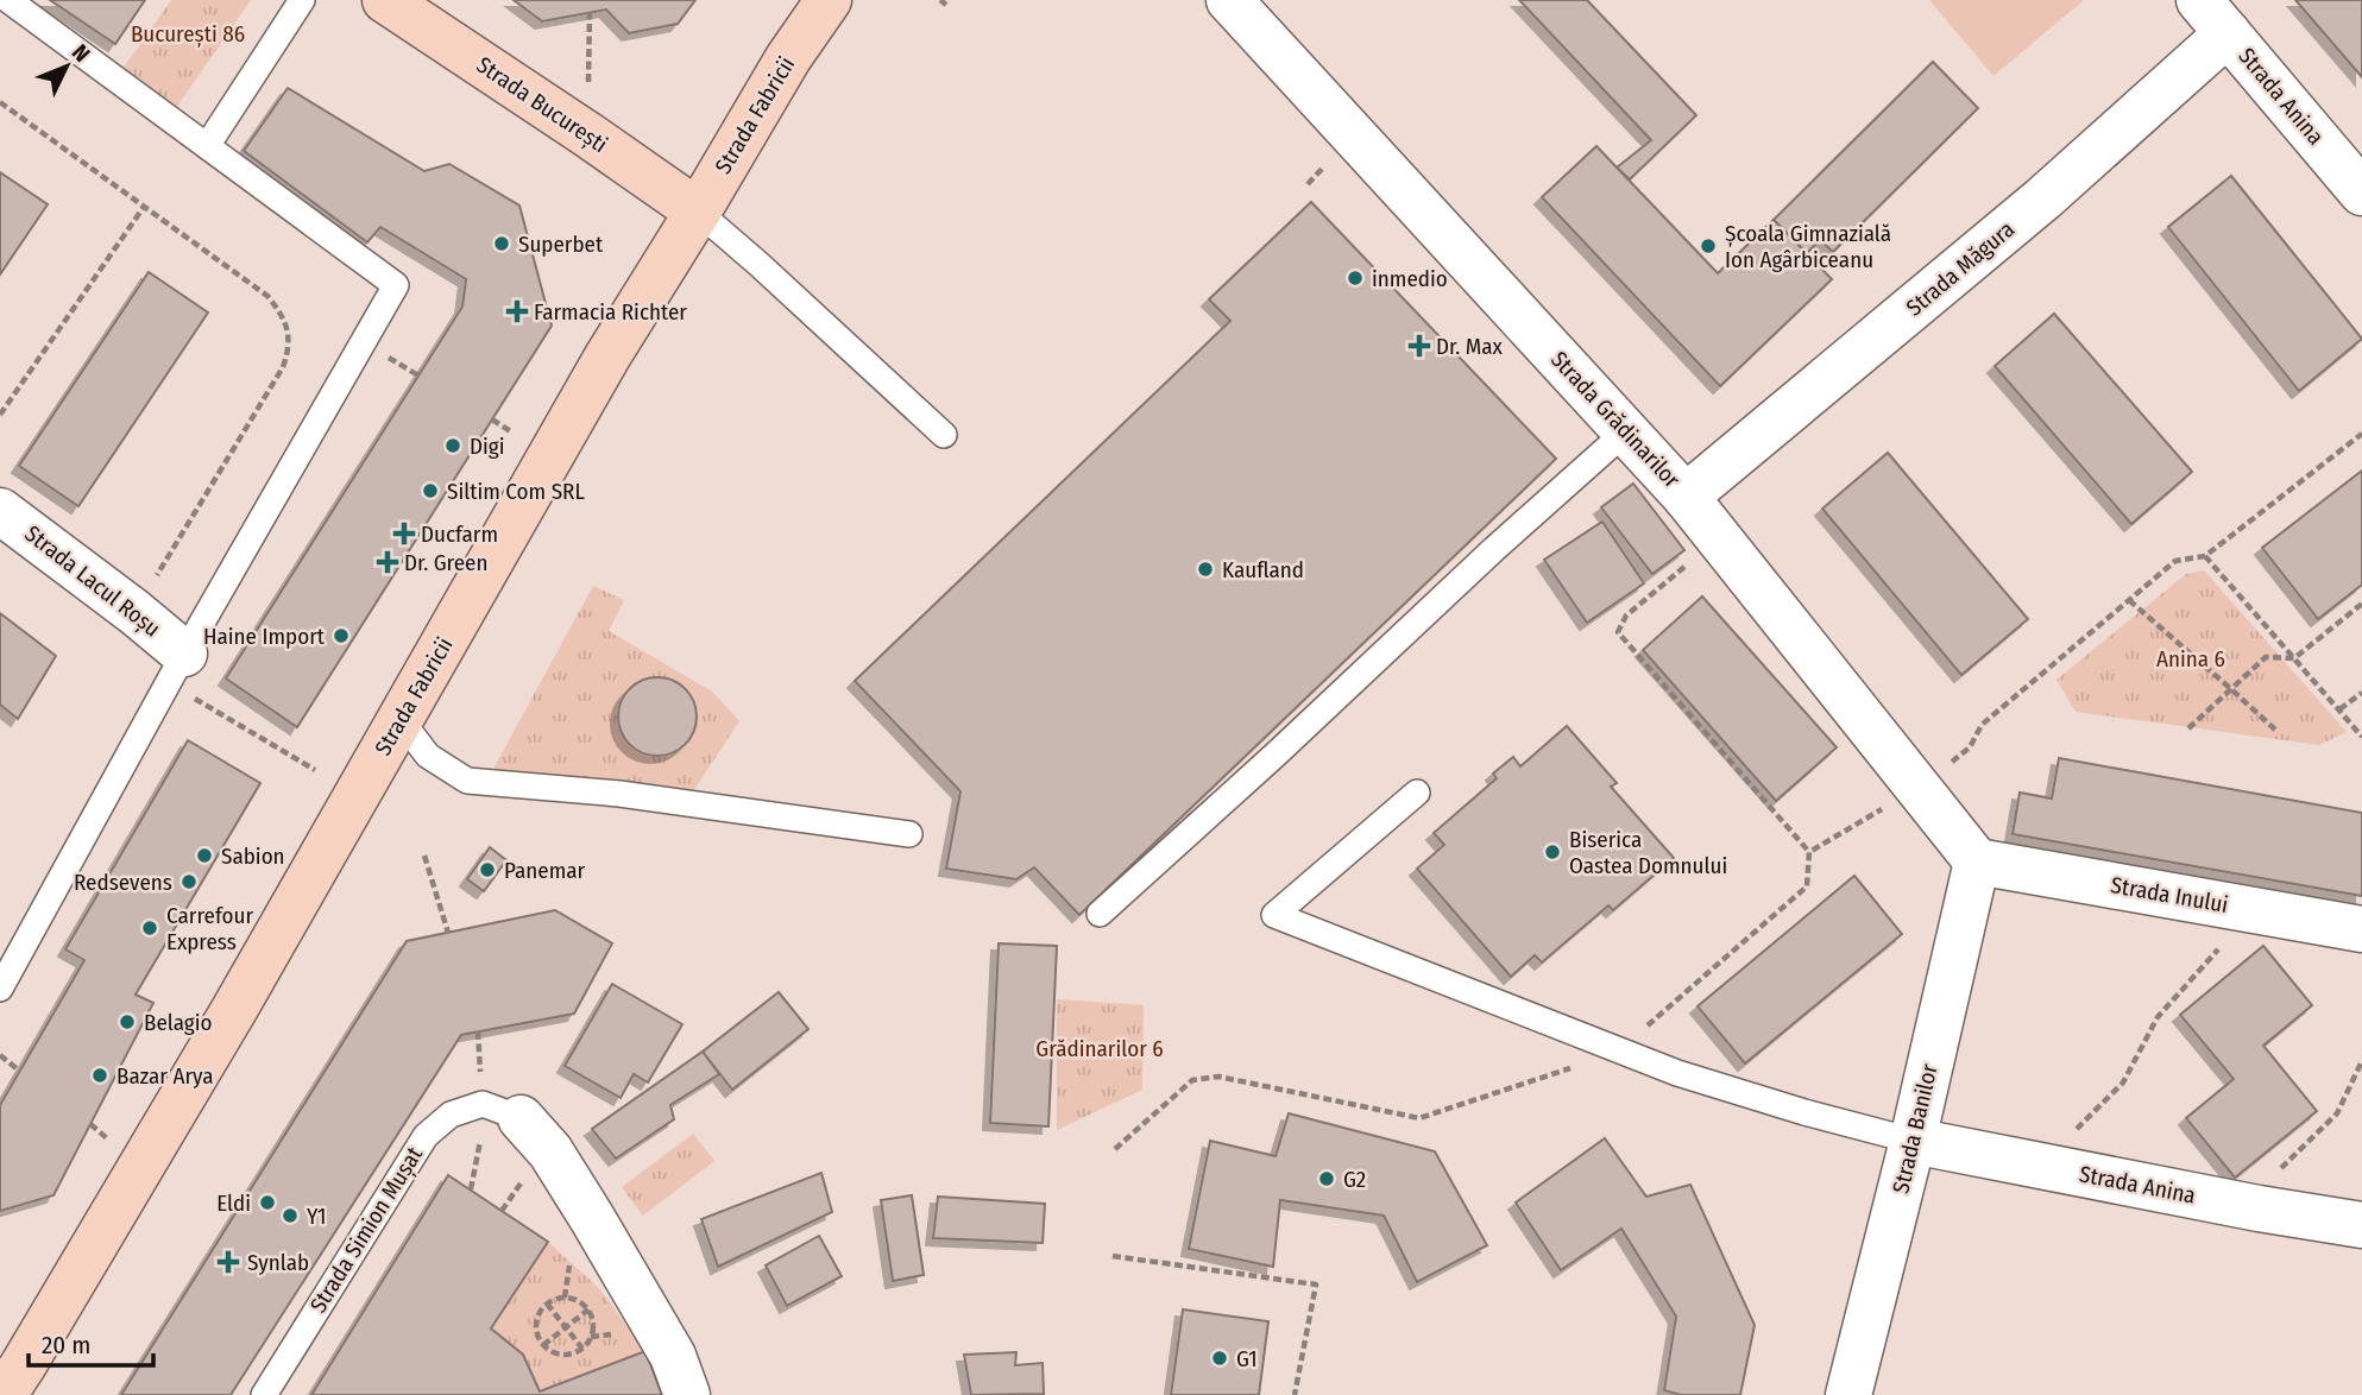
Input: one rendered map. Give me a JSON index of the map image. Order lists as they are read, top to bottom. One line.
{"streets":{"main road":["Strada București","Strada Fabricii"],"street":["Strada Anina","Strada Măgura","Strada Grădinarilor","Strada Lacul Roșu","Strada Inului","Strada Banilor","Strada Simion Mușat"]},"crossings":[["Strada Anina","Strada Măgura"],["Strada Anina","Strada Banilor"],["Strada București","Strada Fabricii"],["Strada Măgura","Strada Grădinarilor"],["Strada Grădinarilor","Strada Inului"],["Strada Grădinarilor","Strada Banilor"],["Strada Inului","Strada Banilor"]],"parks":["București 86","Anina 6","Grădinarilor 6"],"places":{"other":["Superbet","Școala Gimnazială Ion Agârbiceanu","inmedio","Digi","Siltim Com SRL","Kaufland","Haine Import","Biserica Oastea Domnului","Sabion","Panemar","Redsevens","Carrefour Express","Belagio","Bazar Arya","G2","Eldi","Y1","G1"],"health":["Farmacia Richter","Dr. Max","Ducfarm","Dr. Green","Synlab"]},"scale_bar":"20 m","north":"top right"}
